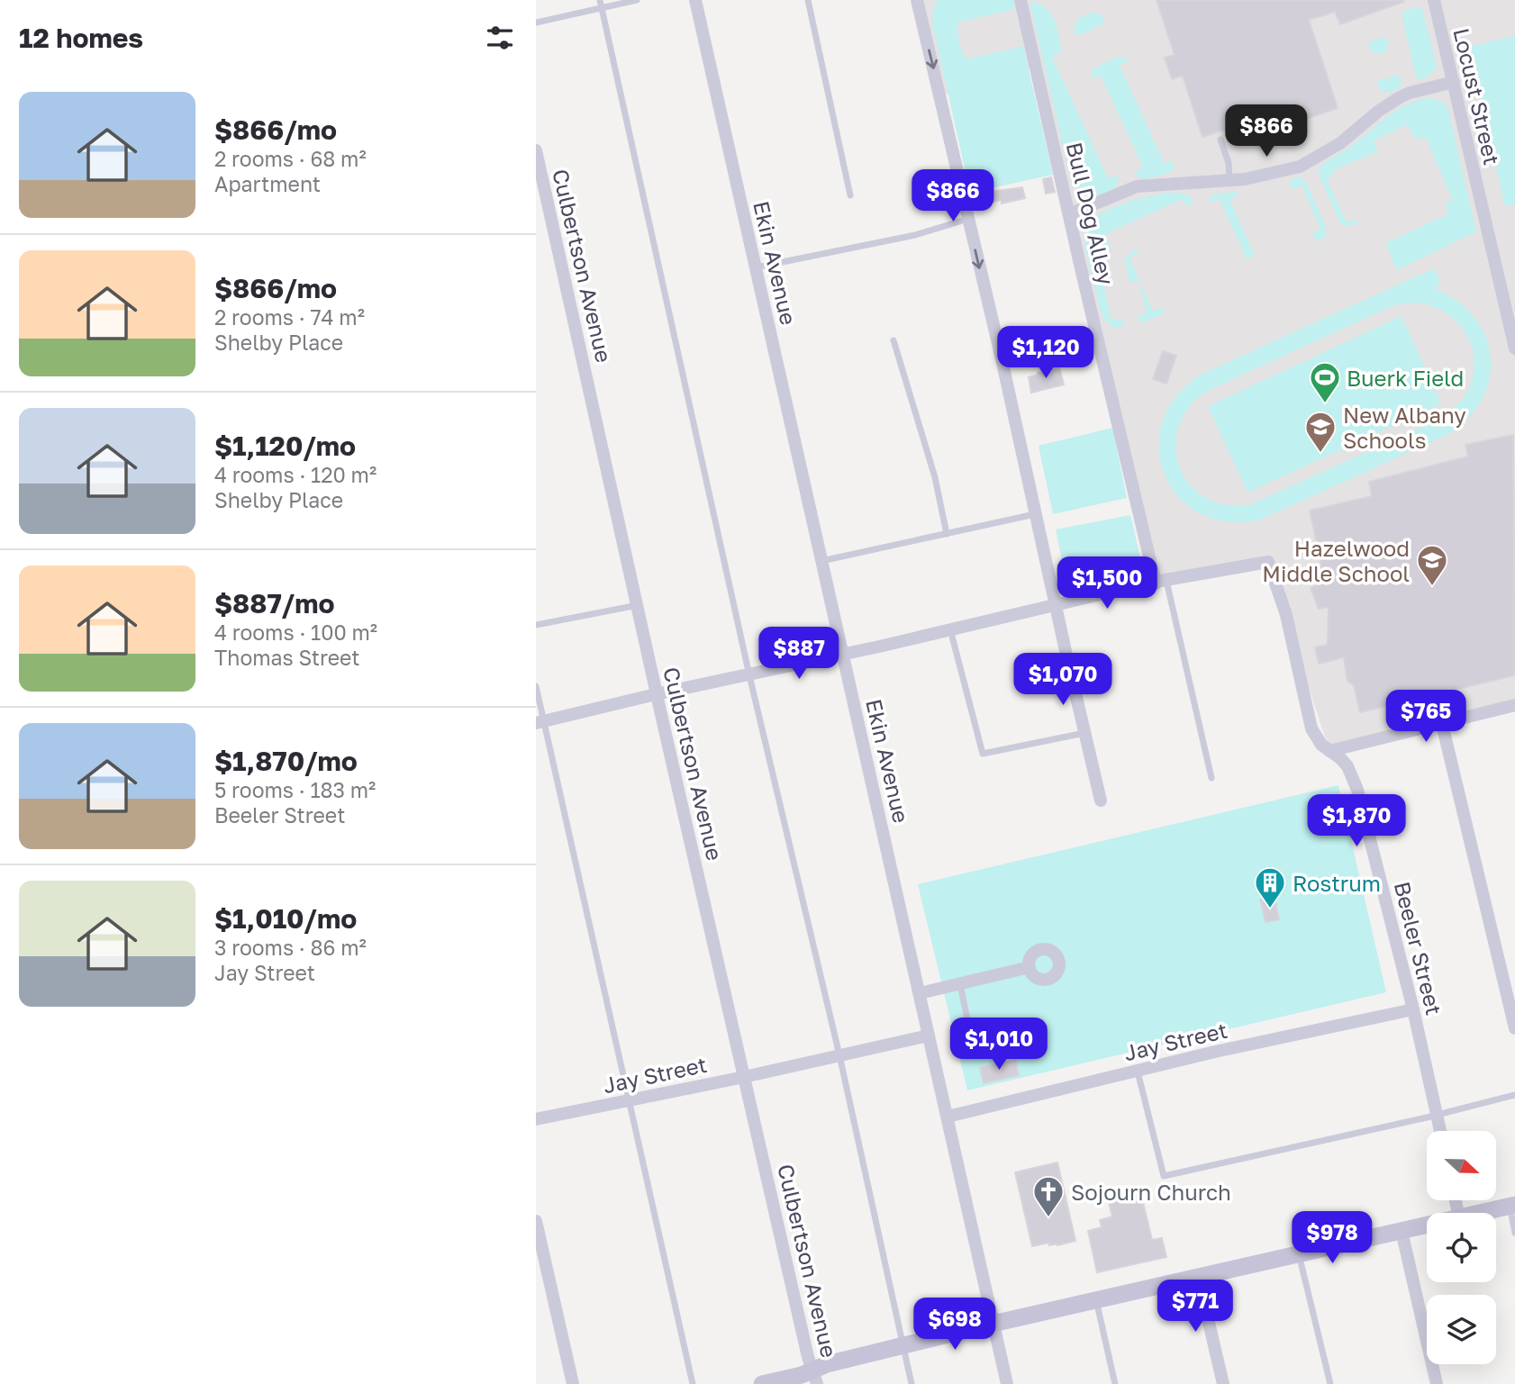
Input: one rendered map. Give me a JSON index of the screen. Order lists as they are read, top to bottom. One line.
{"streets":{"street":["Locust Street","Bull Dog Alley","Ekin Avenue","Culbertson Avenue","Beeler Street","Jay Street"]},"crossings":[["Bull Dog Alley","Beeler Street"],["Ekin Avenue","Jay Street"],["Culbertson Avenue","Jay Street"],["Beeler Street","Jay Street"]],"places":{"sports":["Buerk Field"],"school or university":["New Albany Schools","Hazelwood Middle School"],"building":["Rostrum"],"church":["Sojourn Church"]},"north":"right","page":{"heading":"12 homes","list":[{"name":"$866/mo","note":"2 rooms · 68 m² · Apartment"},{"name":"$866/mo","note":"2 rooms · 74 m² · Shelby Place"},{"name":"$1,120/mo","note":"4 rooms · 120 m² · Shelby Place"},{"name":"$887/mo","note":"4 rooms · 100 m² · Thomas Street"},{"name":"$1,870/mo","note":"5 rooms · 183 m² · Beeler Street"},{"name":"$1,010/mo","note":"3 rooms · 86 m² · Jay Street"}],"price":["$866","$866","$1,120","$1,500","$887","$1,070","$765","$1,870","$1,010","$978","$771","$698"]}}
